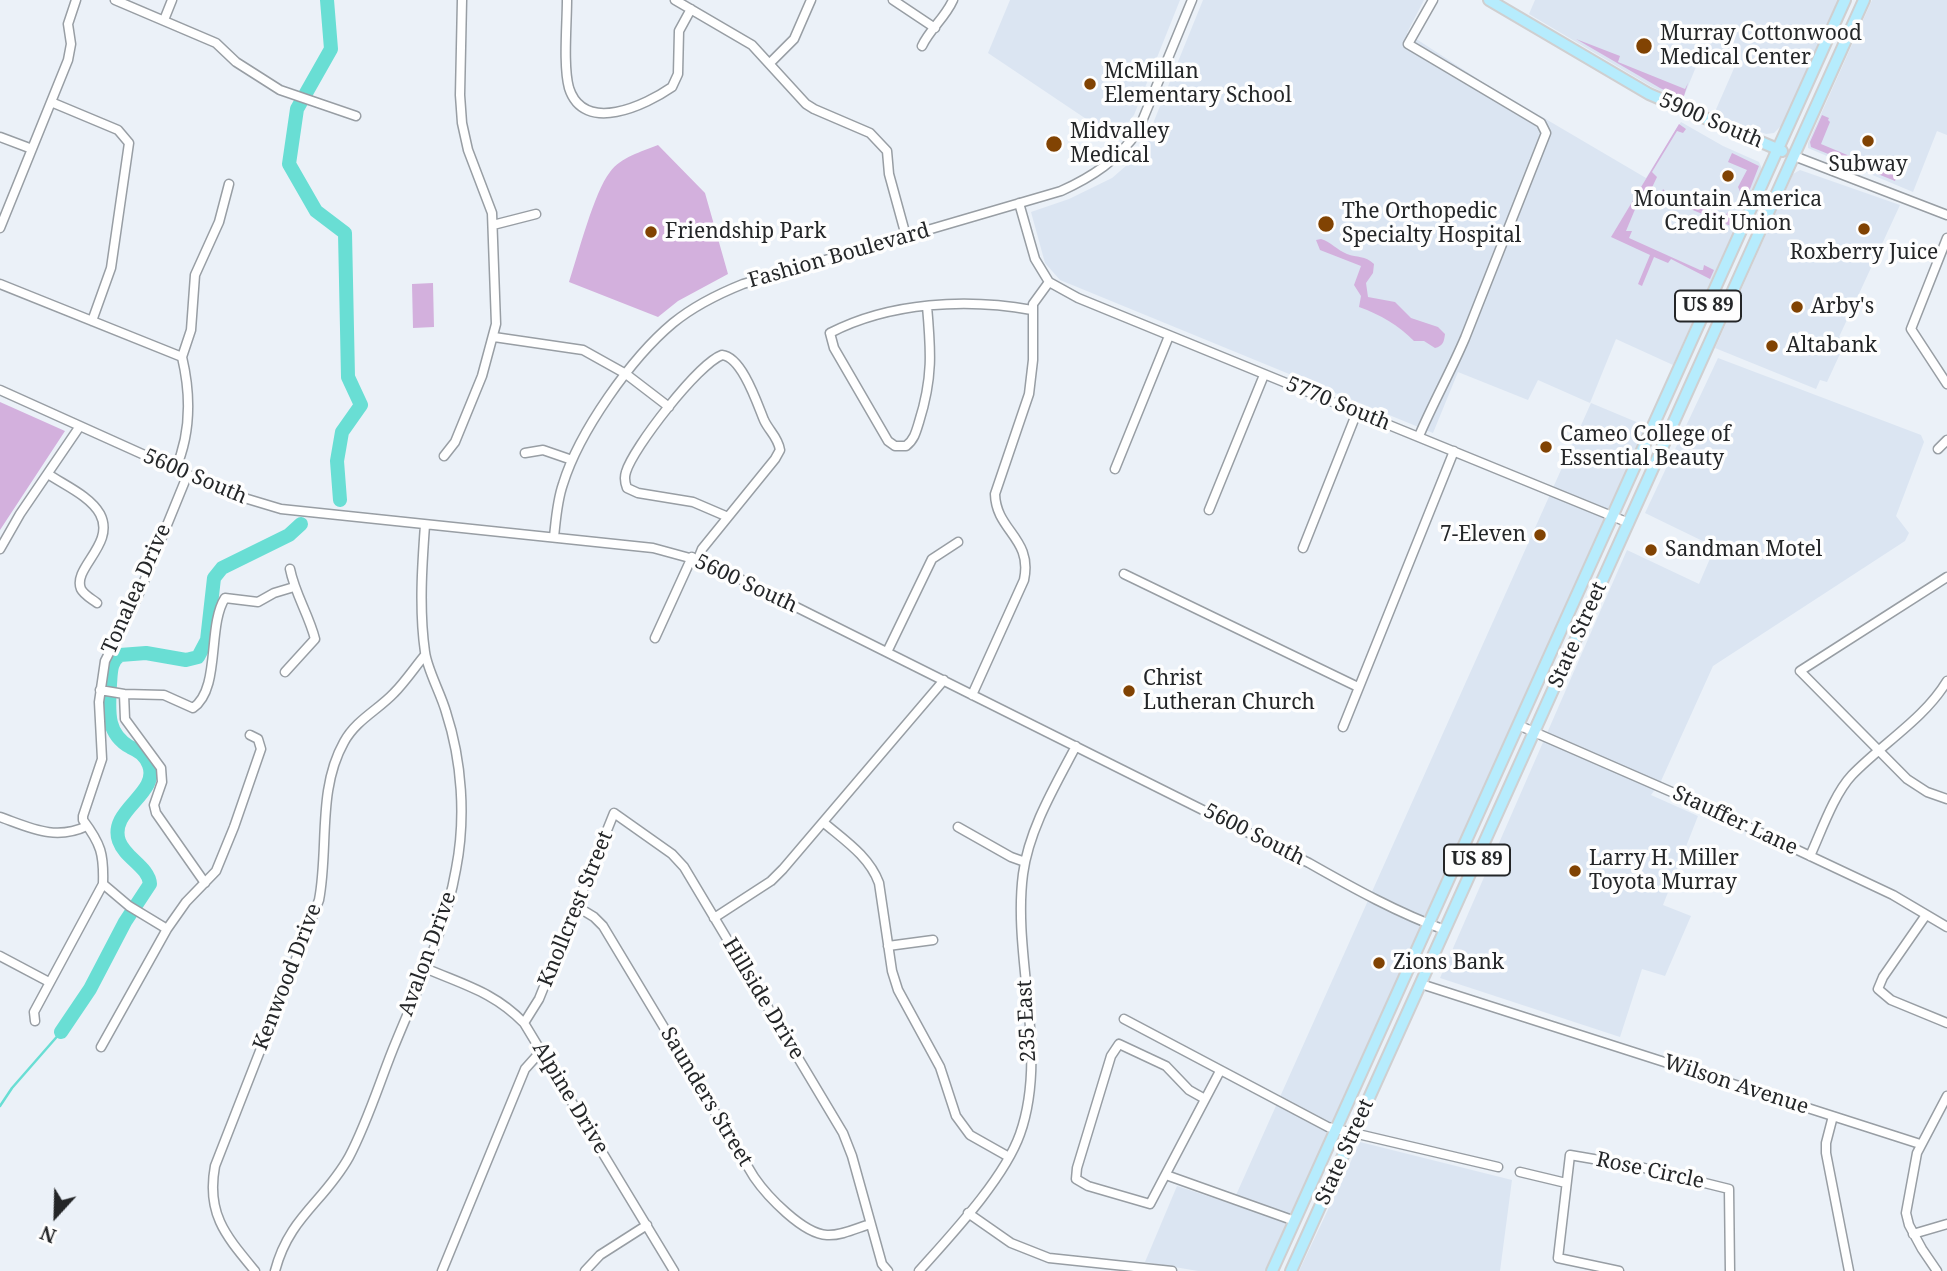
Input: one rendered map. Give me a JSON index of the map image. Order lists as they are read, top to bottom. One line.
{"streets":{"main road":["5900 South","US 89","State Street"],"street":["Fashion Boulevard","5770 South","5600 South","Tonalea Drive","Stauffer Lane","Knollcrest Street","Avalon Drive","Kenwood Drive","Hillside Drive","235 East","Wilson Avenue","Saunders Street","Alpine Drive","Rose Circle"]},"crossings":[["5900 South","State Street"],["Fashion Boulevard","5600 South"],["5770 South","State Street"],["5600 South","Tonalea Drive"],["5600 South","State Street"],["5600 South","Avalon Drive"],["5600 South","Hillside Drive"],["5600 South","235 East"],["State Street","Stauffer Lane"],["State Street","Wilson Avenue"],["Knollcrest Street","Hillside Drive"],["Knollcrest Street","Saunders Street"],["Knollcrest Street","Alpine Drive"],["Avalon Drive","Kenwood Drive"],["Avalon Drive","Alpine Drive"],["Hillside Drive","Saunders Street"]],"places":["Murray Cottonwood Medical Center","McMillan Elementary School","Subway","Midvalley Medical","Mountain America Credit Union","The Orthopedic Specialty Hospital","Roxberry Juice","Friendship Park","Arby's","Altabank","Cameo College of Essential Beauty","7-Eleven","Sandman Motel","Christ Lutheran Church","Larry H. Miller Toyota Murray","Zions Bank"],"north":"bottom"}
